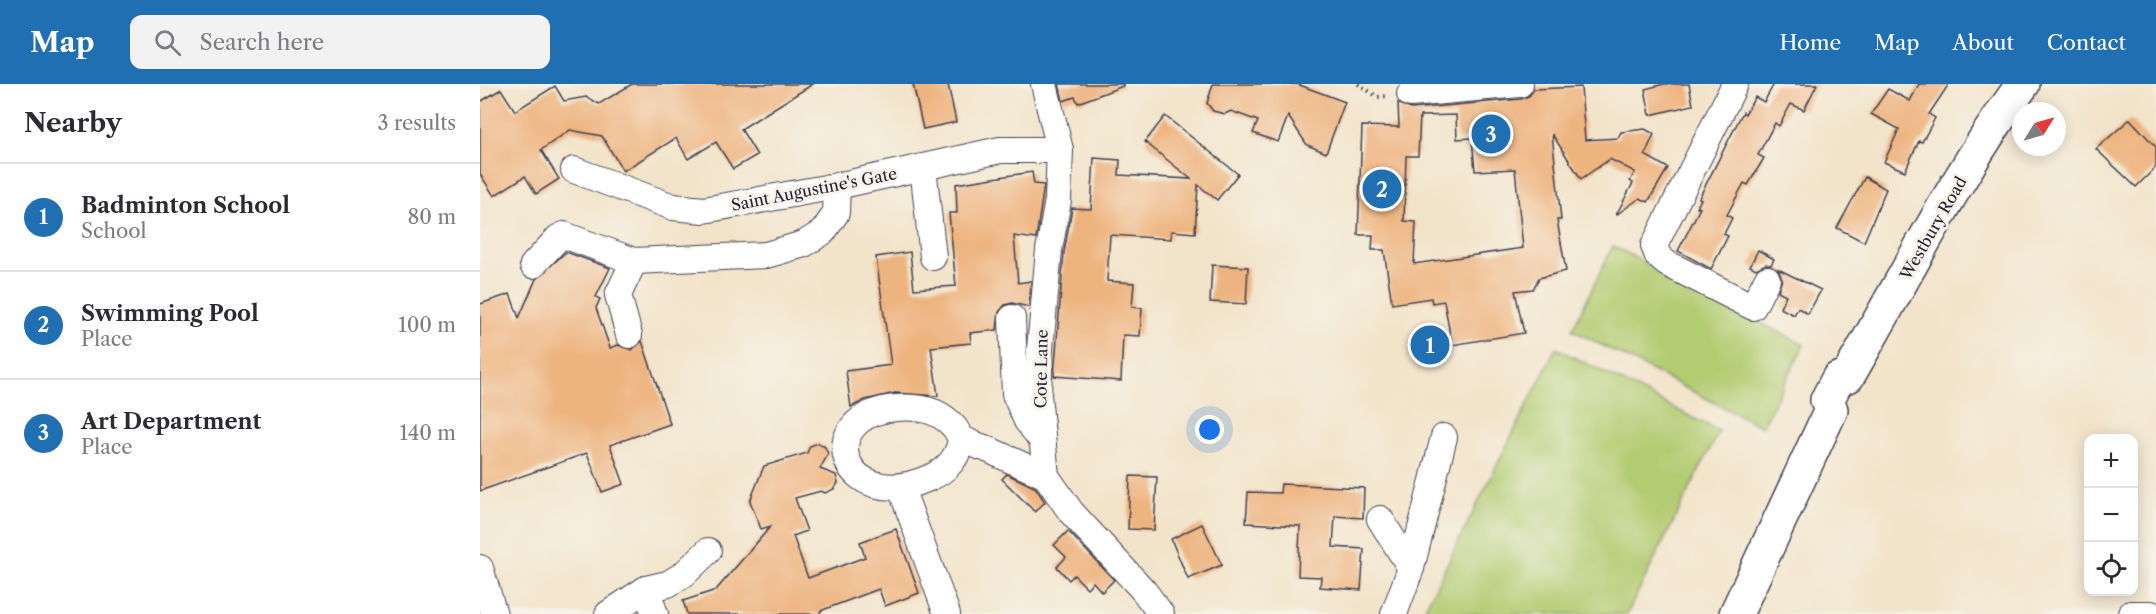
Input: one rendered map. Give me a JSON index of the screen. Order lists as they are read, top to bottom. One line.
{"streets":{"main road":["Westbury Road"],"street":["Saint Augustine's Gate","Cote Lane"]},"crossings":[["Saint Augustine's Gate","Cote Lane"]],"north":"top right","page":{"header":"Map","search":"Search here","nav":["Home","Map","About","Contact"],"heading":["Nearby","3 results"],"pins":["3","2","1"],"list":[{"mark":"1","name":"Badminton School","note":"School","value":"80 m"},{"mark":"2","name":"Swimming Pool","note":"Place","value":"100 m"},{"mark":"3","name":"Art Department","note":"Place","value":"140 m"}],"map_buttons":["+","−"]}}
